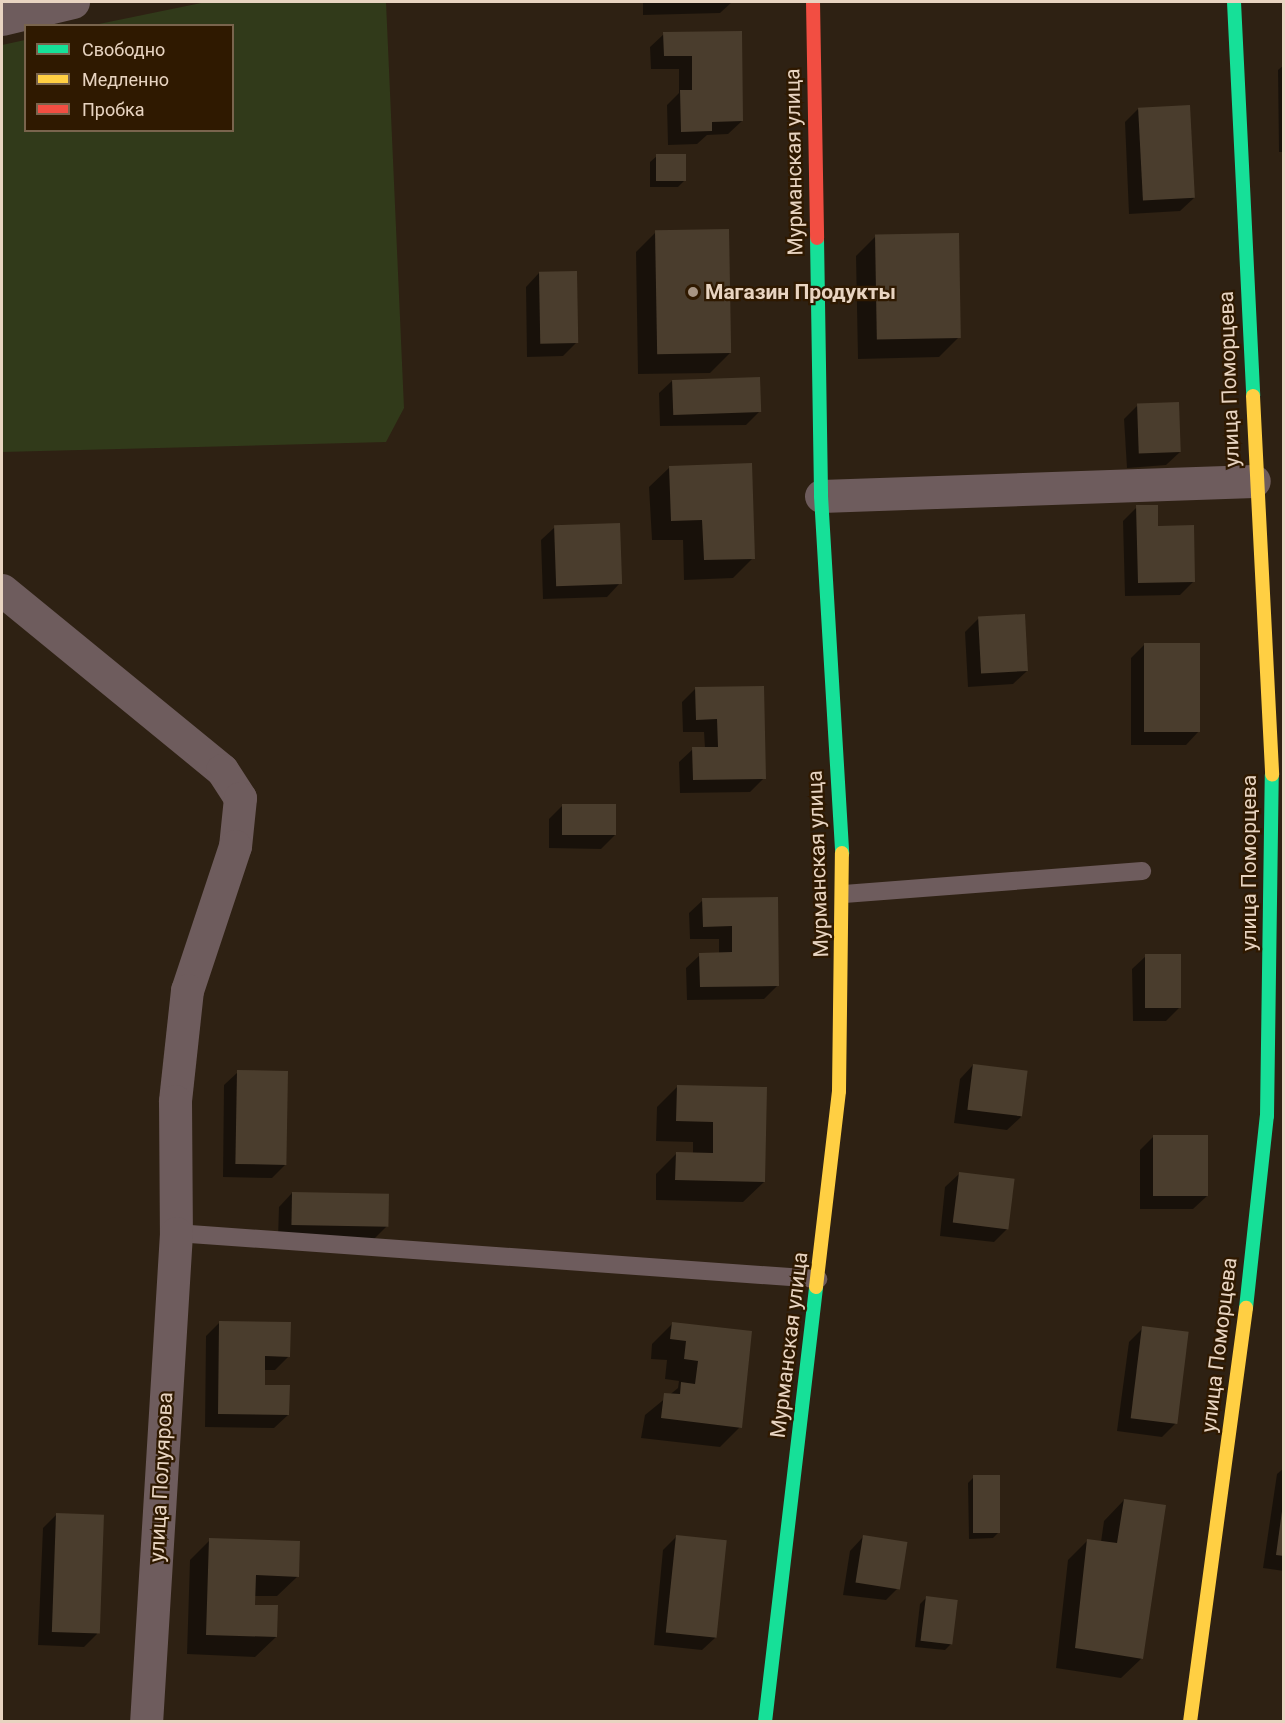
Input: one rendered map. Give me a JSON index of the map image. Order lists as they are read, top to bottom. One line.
{"streets":{"street":["Мурманская улица","улица Поморцева","улица Полуярова"]},"places":["Магазин Продукты"],"legend":["Свободно","Медленно","Пробка"]}
